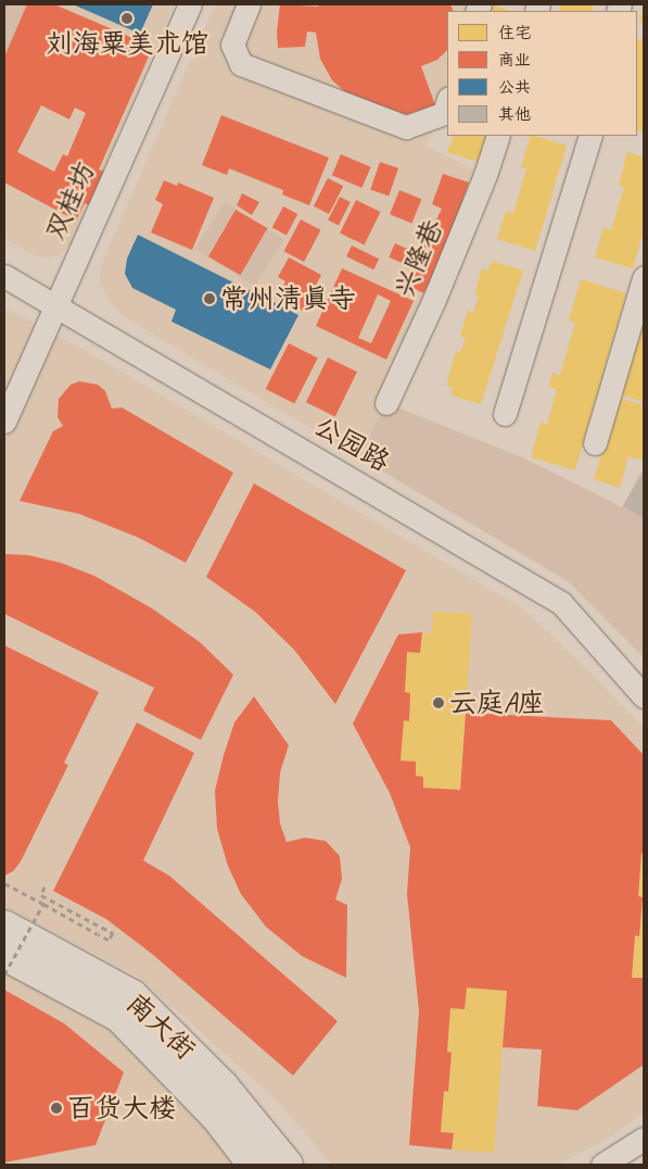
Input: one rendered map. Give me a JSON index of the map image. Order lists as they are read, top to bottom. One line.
{"streets":{"main road":["南大街"],"street":["双桂坊","兴隆巷","公园路"]},"crossings":[["双桂坊","公园路"]],"places":["刘海粟美术馆","常州清真寺","云庭A座","百货大楼"],"legend":["住宅","商业","公共","其他"]}
